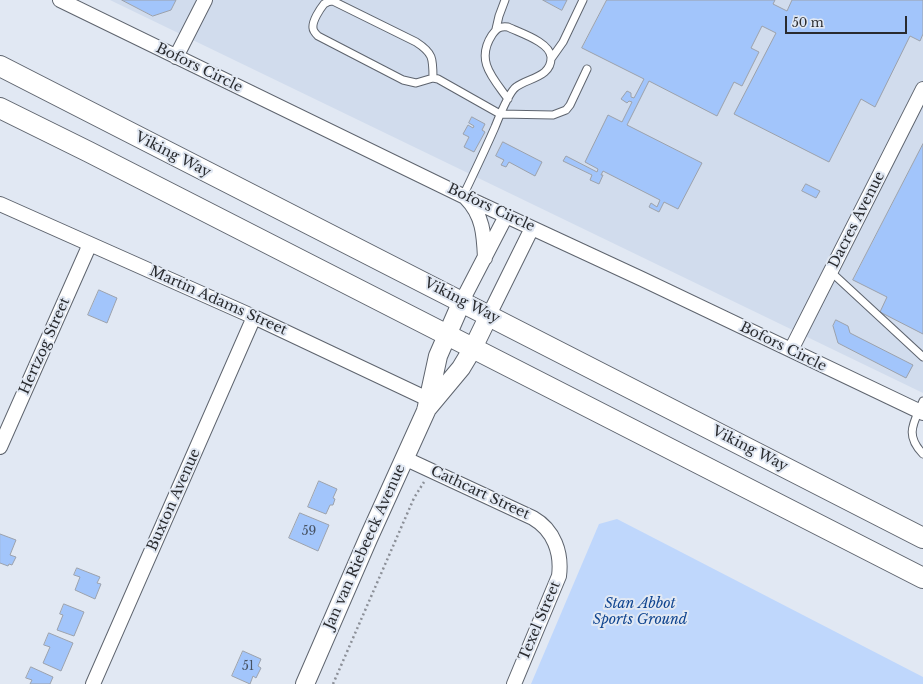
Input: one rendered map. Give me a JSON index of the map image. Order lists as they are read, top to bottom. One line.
{"streets":{"main road":["Viking Way"],"street":["Bofors Circle","Dacres Avenue","Martin Adams Street","Hertzog Street","Cathcart Street","Buxton Avenue","Jan van Riebeeck Avenue","Texel Street"]},"crossings":[["Bofors Circle","Dacres Avenue"],["Bofors Circle","Jan van Riebeeck Avenue"],["Viking Way","Jan van Riebeeck Avenue"],["Martin Adams Street","Hertzog Street"],["Martin Adams Street","Buxton Avenue"],["Martin Adams Street","Jan van Riebeeck Avenue"],["Cathcart Street","Jan van Riebeeck Avenue"],["Cathcart Street","Texel Street"]],"parks":["Stan Abbot Sports Ground"],"house_numbers":["59","51"],"scale_bar":"50 m"}
